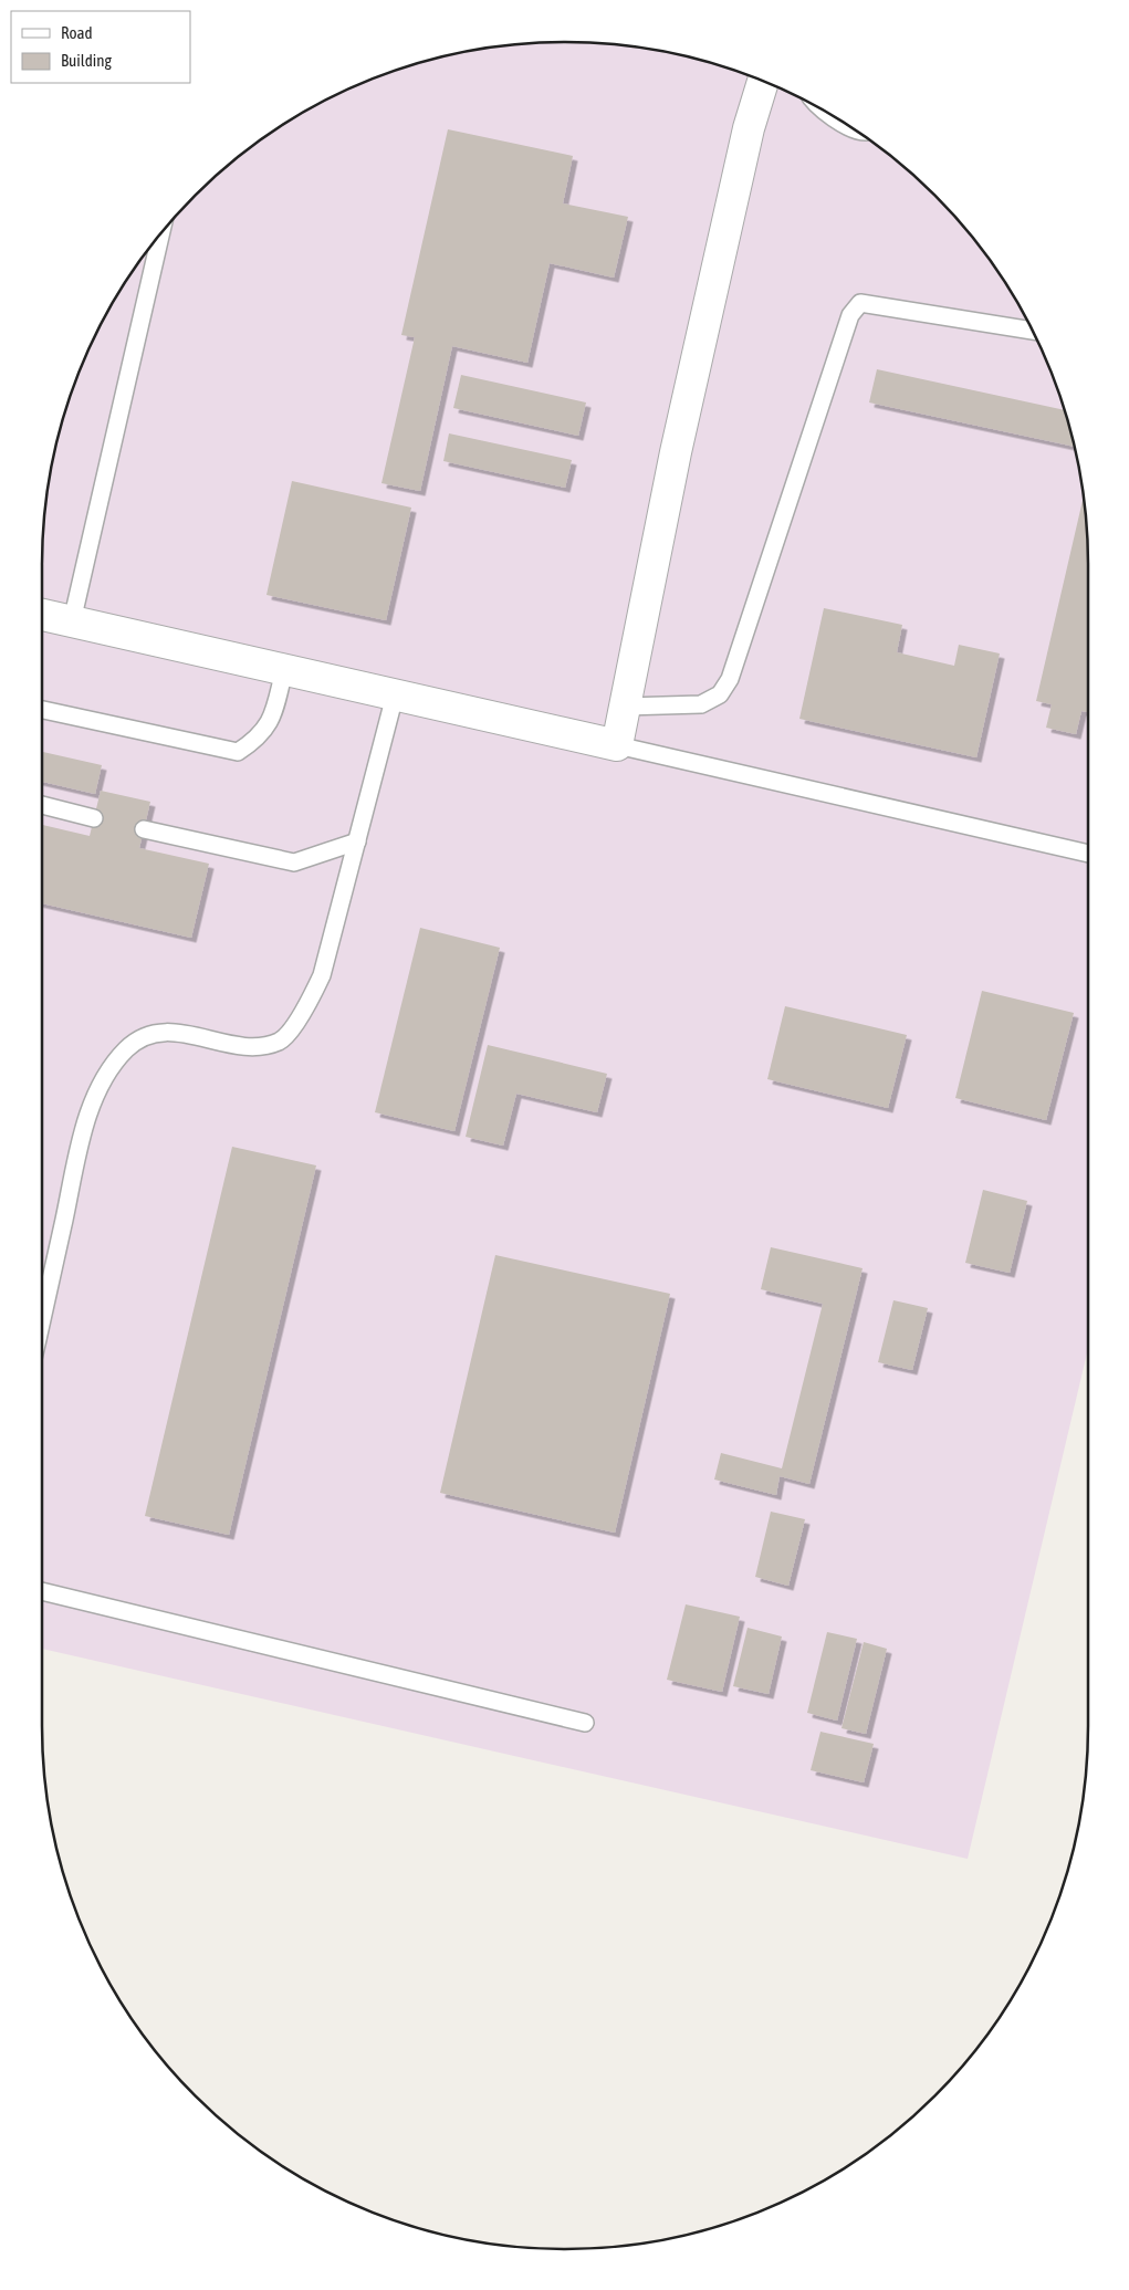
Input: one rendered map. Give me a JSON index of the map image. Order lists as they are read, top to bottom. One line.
{"legend":["Road","Building"]}
